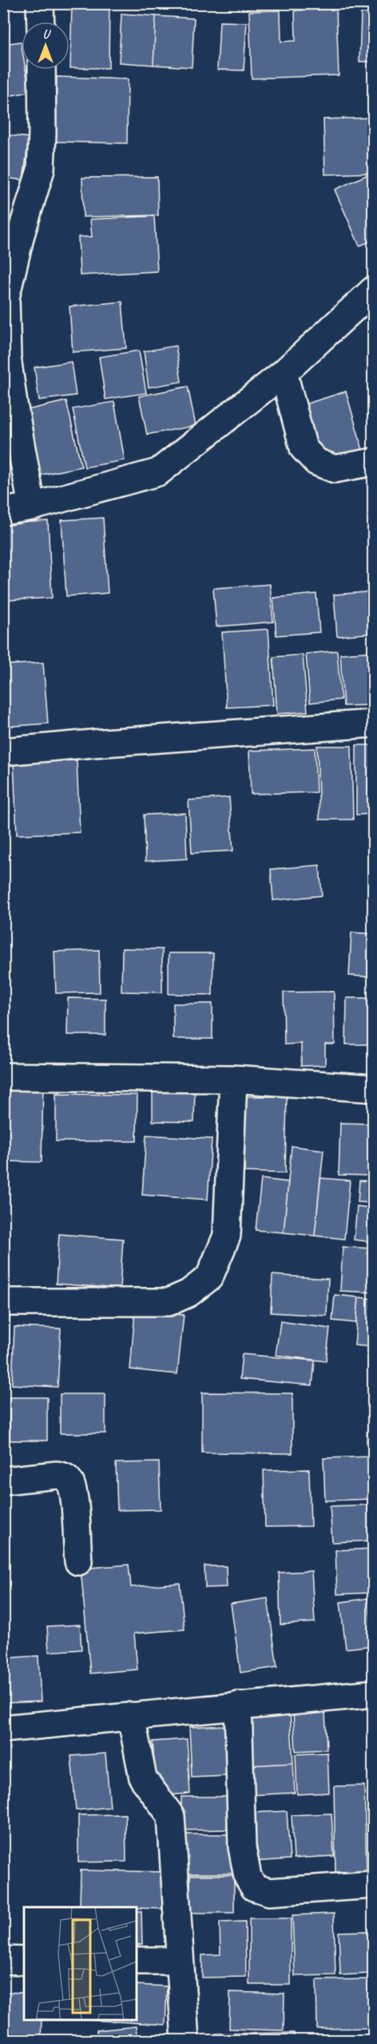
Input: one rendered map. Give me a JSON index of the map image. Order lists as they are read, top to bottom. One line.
{"north":"top"}
